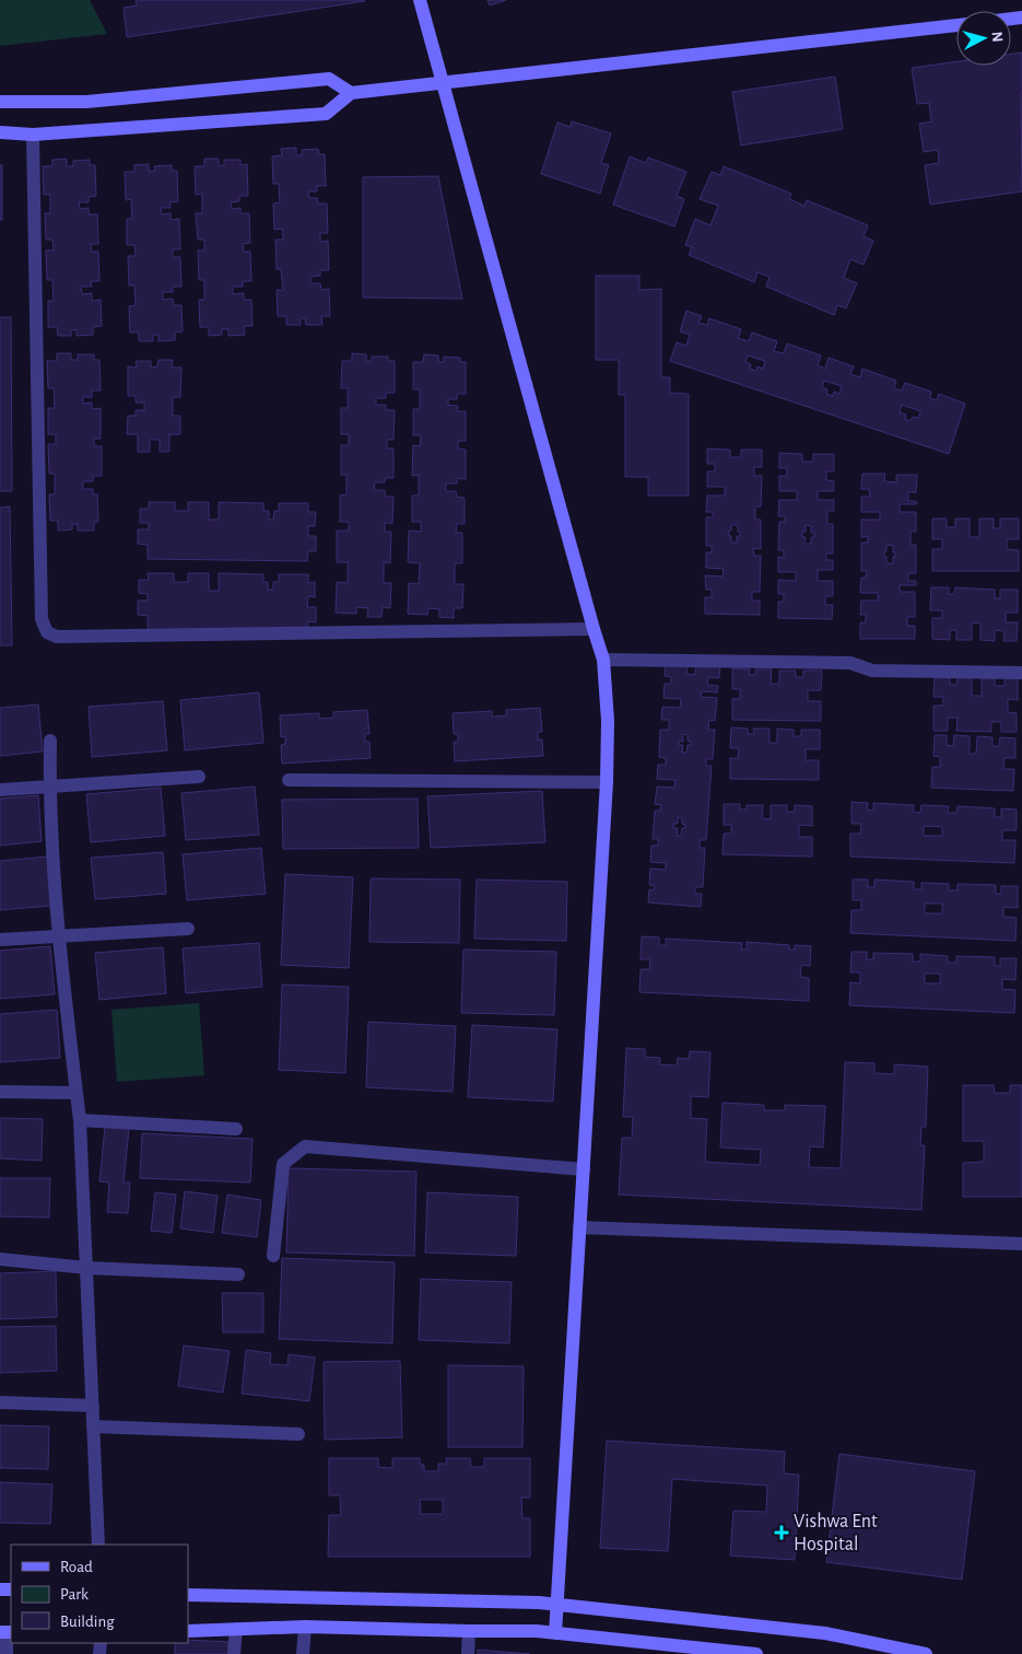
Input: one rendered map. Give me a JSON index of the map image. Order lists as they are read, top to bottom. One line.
{"places":{"health":["Vishwa Ent Hospital"]},"legend":["Road","Park","Building"],"north":"right"}
